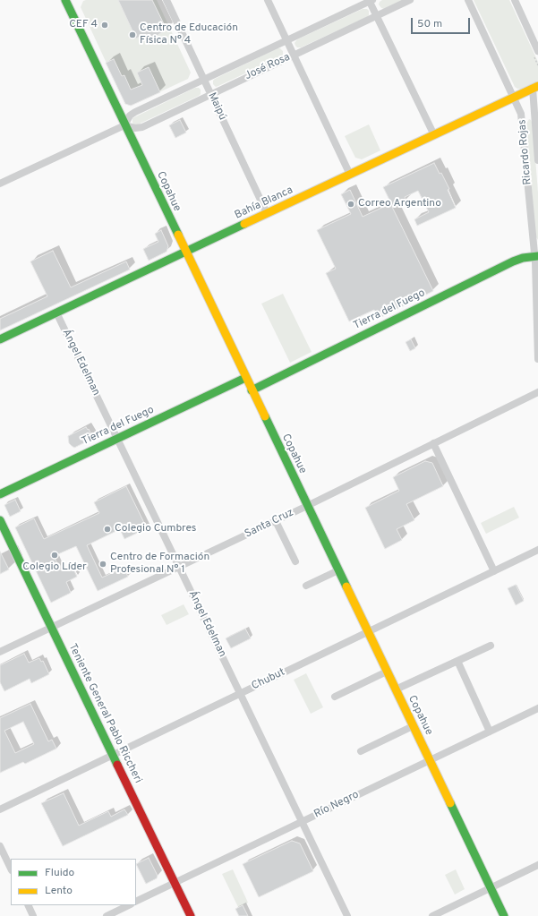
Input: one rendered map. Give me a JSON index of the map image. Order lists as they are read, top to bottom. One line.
{"streets":{"street":["José Rosa","Maipú","Ricardo Rojas","Copahue","Bahía Blanca","Tierra del Fuego","Ángel Edelman","Santa Cruz","Chubut","Teniente General Pablo Riccheri","Río Negro"]},"crossings":[["José Rosa","Maipú"],["José Rosa","Copahue"],["Maipú","Bahía Blanca"],["Ricardo Rojas","Bahía Blanca"],["Ricardo Rojas","Tierra del Fuego"],["Copahue","Bahía Blanca"],["Copahue","Tierra del Fuego"],["Copahue","Santa Cruz"],["Copahue","Chubut"],["Copahue","Río Negro"],["Bahía Blanca","Ángel Edelman"],["Tierra del Fuego","Ángel Edelman"],["Ángel Edelman","Santa Cruz"],["Ángel Edelman","Chubut"],["Ángel Edelman","Río Negro"],["Santa Cruz","Teniente General Pablo Riccheri"],["Chubut","Teniente General Pablo Riccheri"],["Teniente General Pablo Riccheri","Río Negro"]],"places":["CEF 4","Centro de Educación Física N° 4","Correo Argentino","Colegio Cumbres","Colegio Líder","Centro de Formación Profesional N° 1"],"legend":["Fluido","Lento"],"scale_bar":"50 m"}
